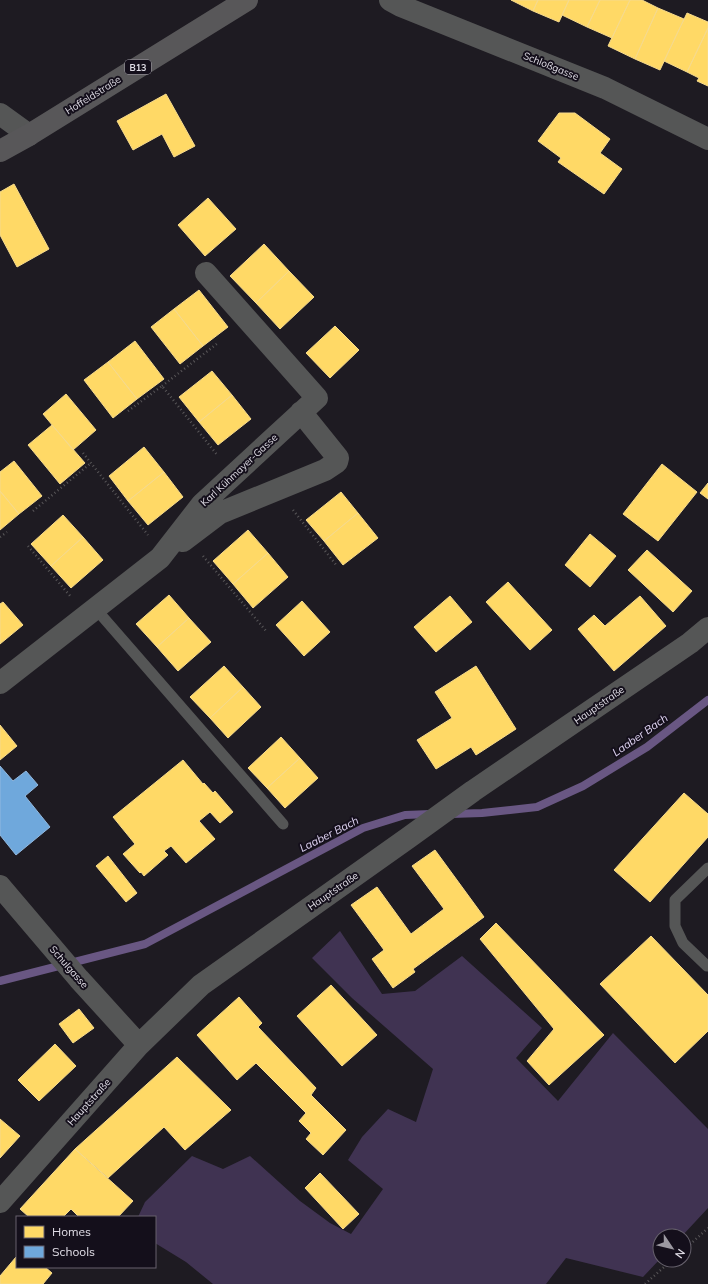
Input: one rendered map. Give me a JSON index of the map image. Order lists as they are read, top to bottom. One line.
{"streets":{"main road":["B13","Hoffeldstraße"],"street":["Schloßgasse","Karl Kühmayer-Gasse","Hauptstraße","Schulgasse"]},"crossings":[["Hauptstraße","Schulgasse"]],"water":["Laaber Bach"],"legend":["Homes","Schools"],"north":"bottom right"}
